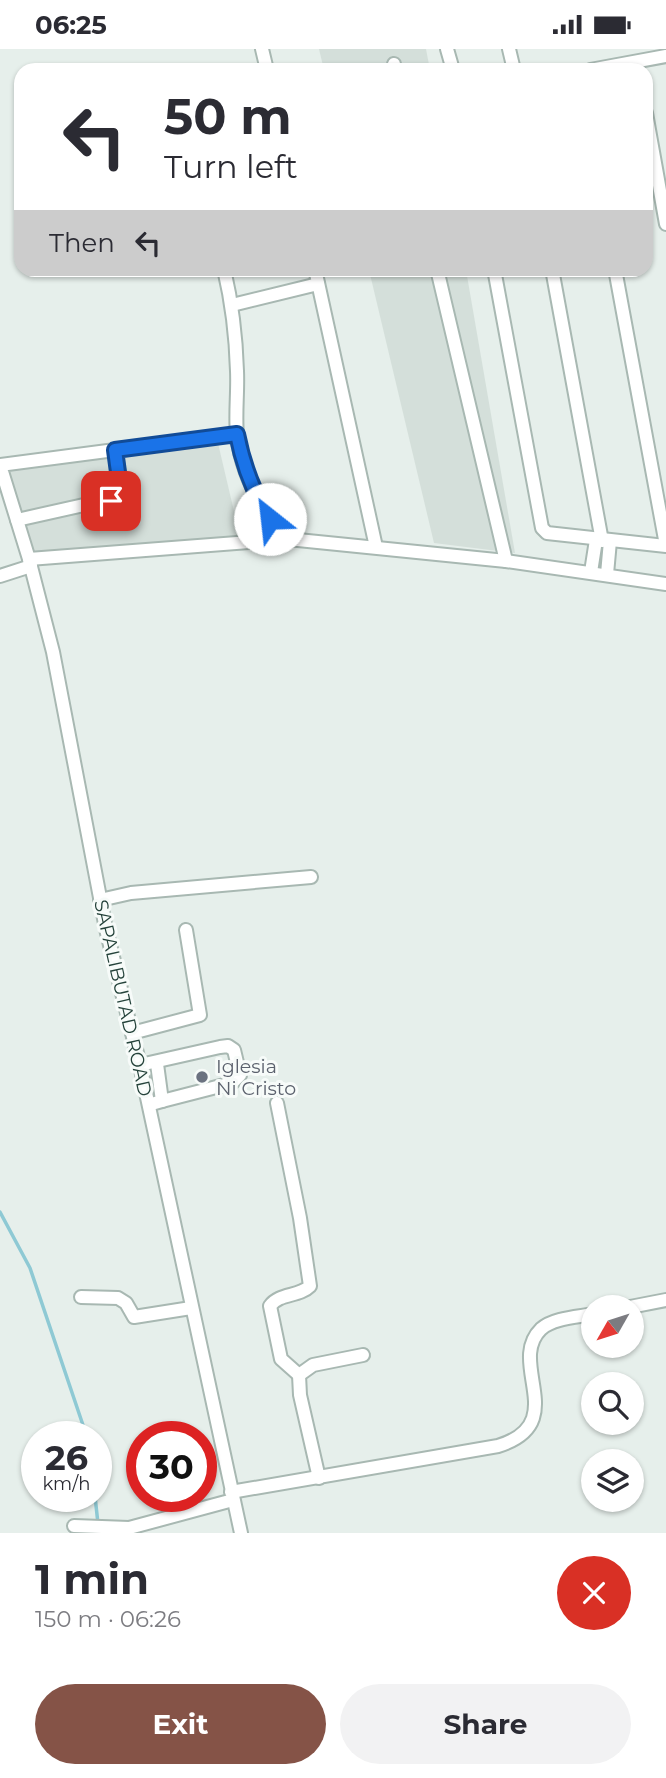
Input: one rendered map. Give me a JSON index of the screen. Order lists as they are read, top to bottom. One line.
{"streets":{"street":["SAPALIBUTAD ROAD"]},"places":["Iglesia Ni Cristo"],"north":"bottom left","page":{"status":"06:25","turn":["50 m","Turn left"],"then":"Then","speed":"26 km/h","limit":"30","heading":["1 min","150 m · 06:26"],"buttons":["Exit","Share"]}}
